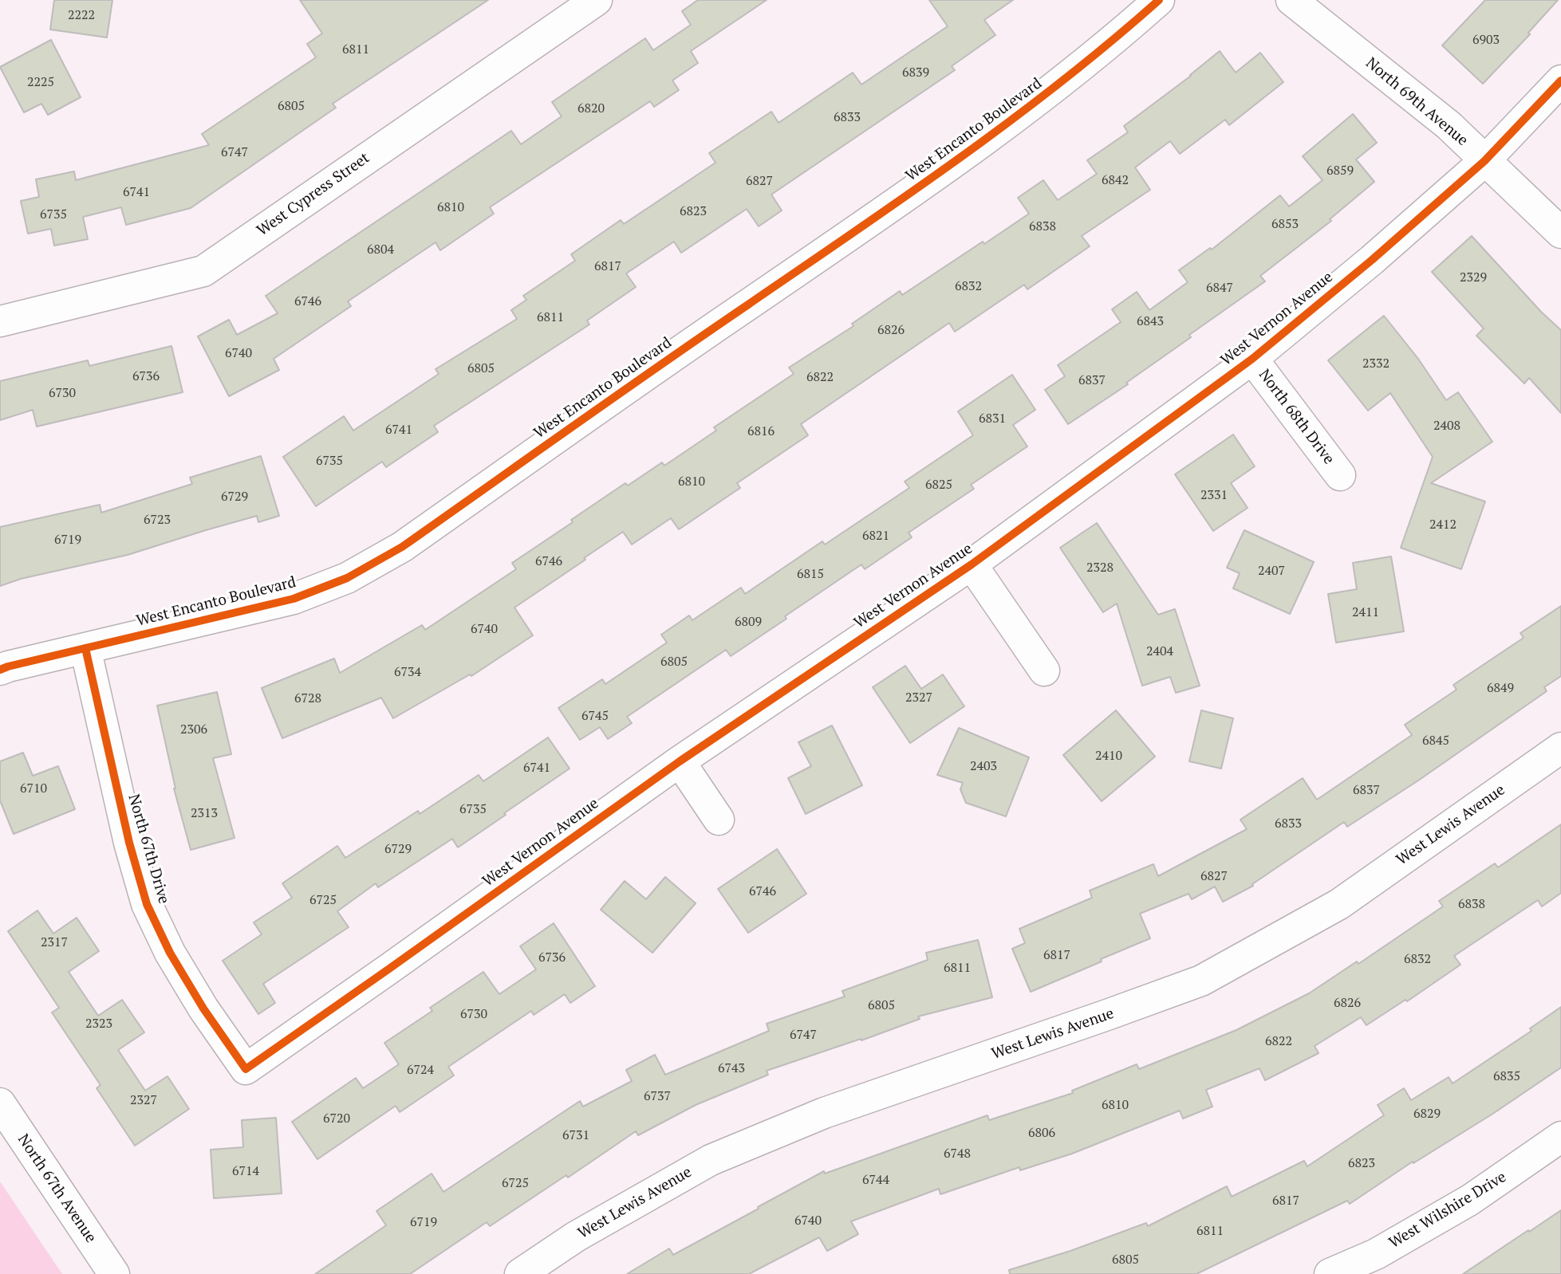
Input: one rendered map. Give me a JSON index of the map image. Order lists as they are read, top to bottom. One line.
{"streets":{"street":["North 69th Avenue","West Encanto Boulevard","West Cypress Street","West Vernon Avenue","North 68th Drive","West Lewis Avenue","North 67th Drive","North 67th Avenue","West Wilshire Drive"]},"crossings":[["North 69th Avenue","West Vernon Avenue"],["West Encanto Boulevard","North 67th Drive"],["West Vernon Avenue","North 68th Drive"],["West Vernon Avenue","North 67th Drive"]],"house_numbers":["2222","6903","6811","6839","2225","6805","6820","6833","6747","6859","6842","6827","6741","6810","6823","6735","6853","6838","6804","6817","2329","6832","6847","6746","6811","6843","6826","6740","2332","6805","6736","6822","6837","6730","6831","2408","6741","6816","6735","6810","6825","2331","6729","6723","2412","6821","6719","6746","2328","2407","6815","2411","6809","6740","2404","6805","6734","6849","2327","6728","6745","2306","6845","2410","2403","6741","6710","6837","6735","2313","6833","6729","6827","6746","6725","6838","2317","6817","6736","6832","6811","6826","6805","6730","2323","6747","6822","6743","6724","6835","6737","2327","6810","6829","6720","6806","6731","6748","6823","6714","6744","6725","6817","6740","6719","6811","6805"]}
